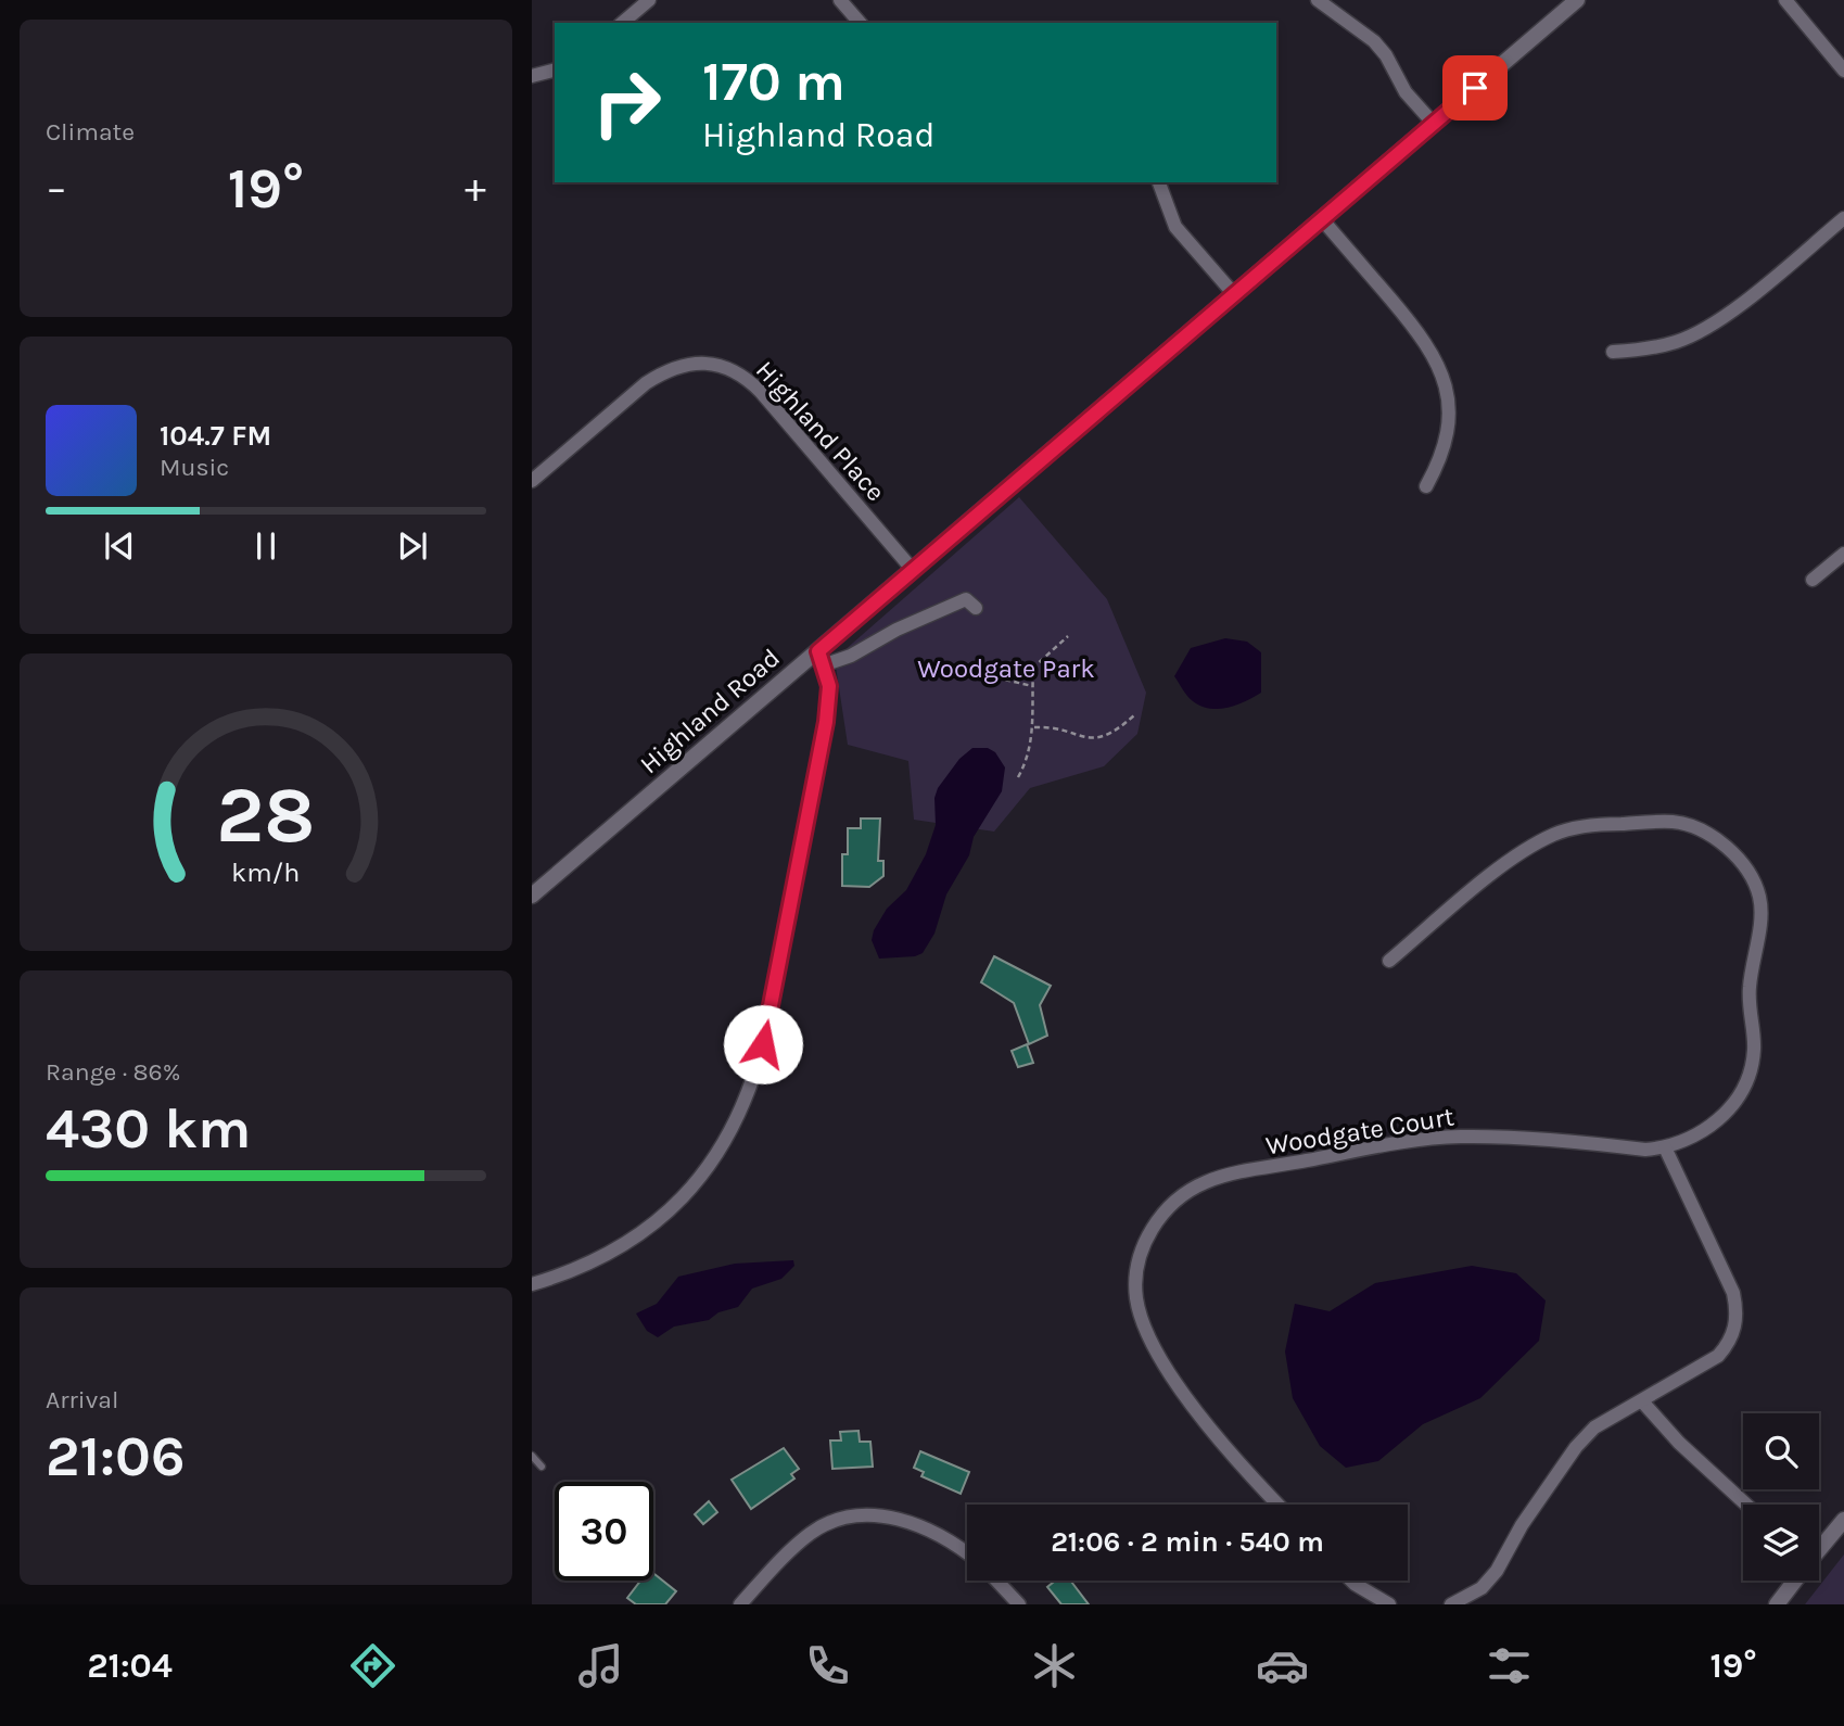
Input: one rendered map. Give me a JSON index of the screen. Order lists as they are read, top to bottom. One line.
{"streets":{"street":["Highland Place","Highland Road","Woodgate Court"]},"crossings":[["Highland Place","Highland Road"]],"parks":["Woodgate Park"],"page":{"tile":["Climate",["Range · 86%","430 km"],["Arrival","21:06"]],"turn":["170 m","Highland Road"],"heat":["−","19°","+"],"song":["104.7 FM","Music"],"limit":"30","trip":"21:06 · 2 min · 540 m","tabs":["21:04","19°"],"gauge":["28","km/h"]}}
